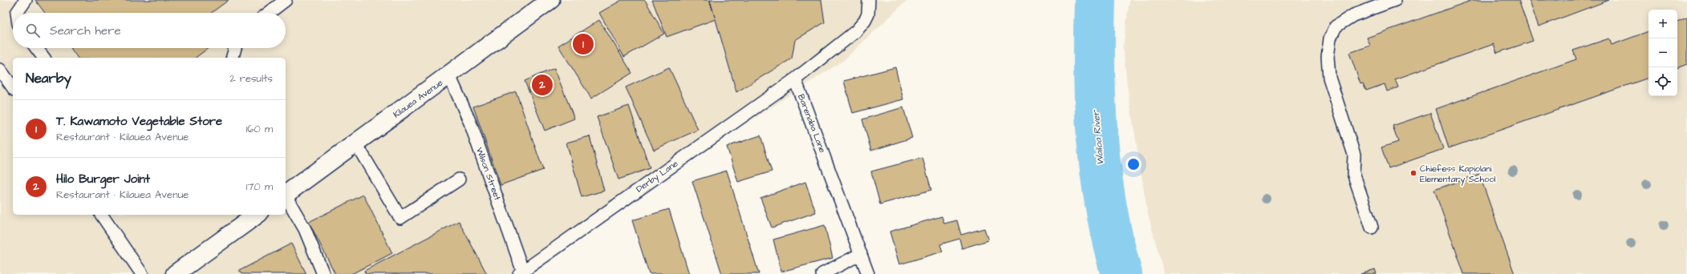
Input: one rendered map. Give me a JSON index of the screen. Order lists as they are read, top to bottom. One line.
{"streets":{"street":["Kilauea Avenue"],"lane":["Barenaba Lane","Wilson Street","Derby Lane"]},"crossings":[["Kilauea Avenue","Wilson Street"],["Barenaba Lane","Derby Lane"],["Wilson Street","Derby Lane"]],"water":["Wailoa River"],"places":["Chiefess Kapiolani Elementary School"],"page":{"map_buttons":["+","−"],"search":"Search here","pins":["1","2"],"heading":["Nearby","2 results"],"list":[{"mark":"1","name":"T. Kawamoto Vegetable Store","note":"Restaurant · Kilauea Avenue","value":"160 m"},{"mark":"2","name":"Hilo Burger Joint","note":"Restaurant · Kilauea Avenue","value":"170 m"}]}}
